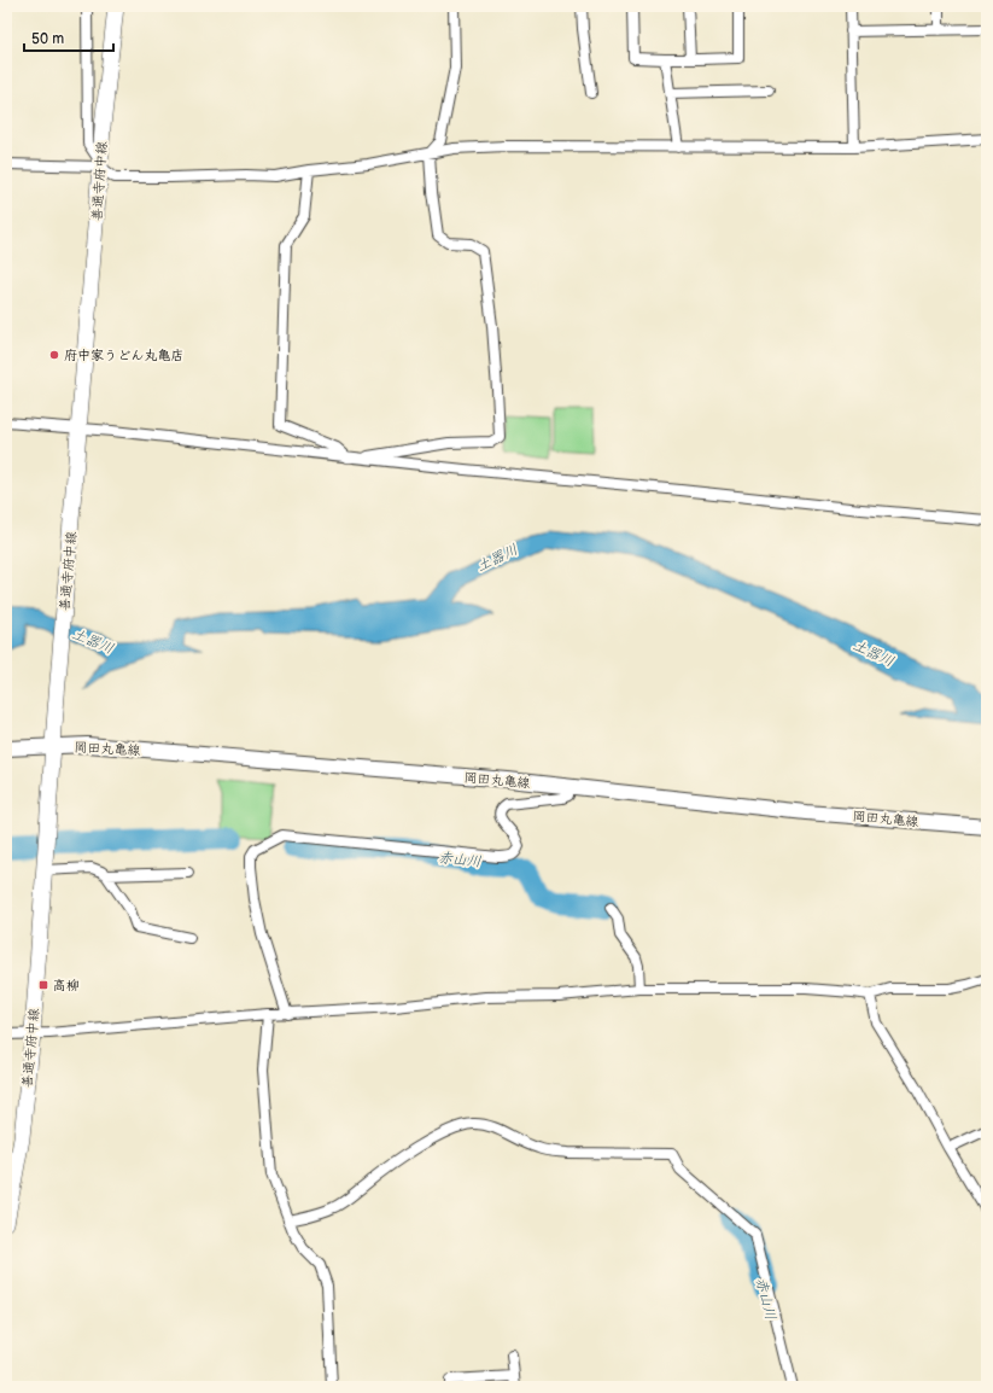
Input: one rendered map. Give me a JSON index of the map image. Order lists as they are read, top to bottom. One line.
{"streets":{"main road":["善通寺府中線","岡田丸亀線"]},"crossings":[["善通寺府中線","岡田丸亀線"]],"water":["土器川","赤山川"],"places":{"other":["府中家うどん丸亀店"],"transit":["高柳"]},"scale_bar":"50 m"}
